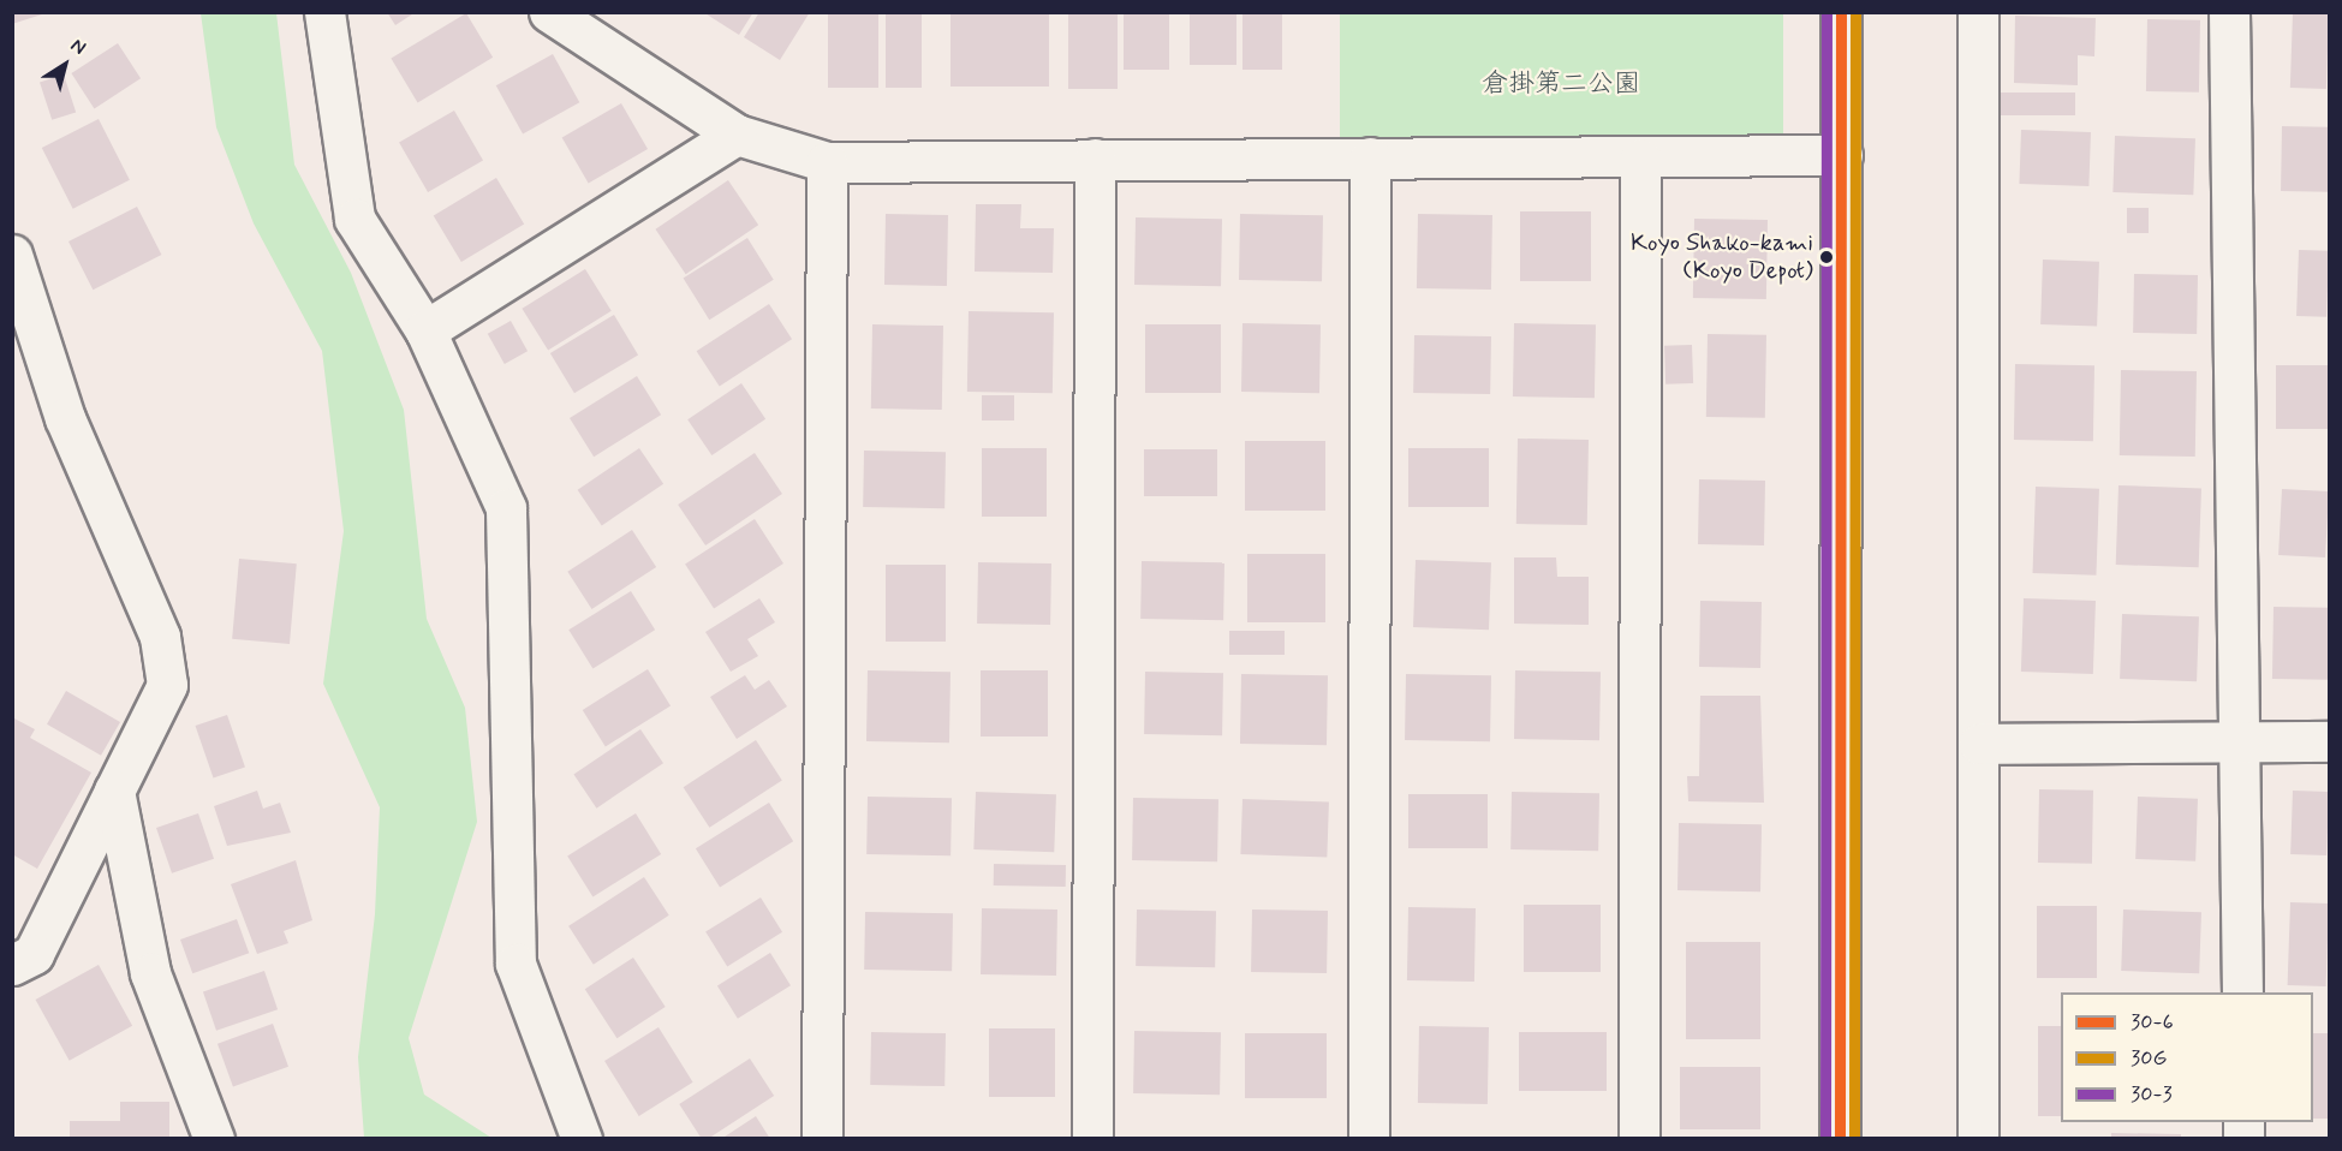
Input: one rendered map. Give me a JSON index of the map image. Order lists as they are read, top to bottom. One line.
{"parks":["倉掛第二公園"],"places":["Koyo Shako-kami (Koyo Depot)"],"lines":["transit line 30-6","transit line 30G","transit line 30-3"],"legend":["30-6","30G","30-3"],"north":"top right"}
